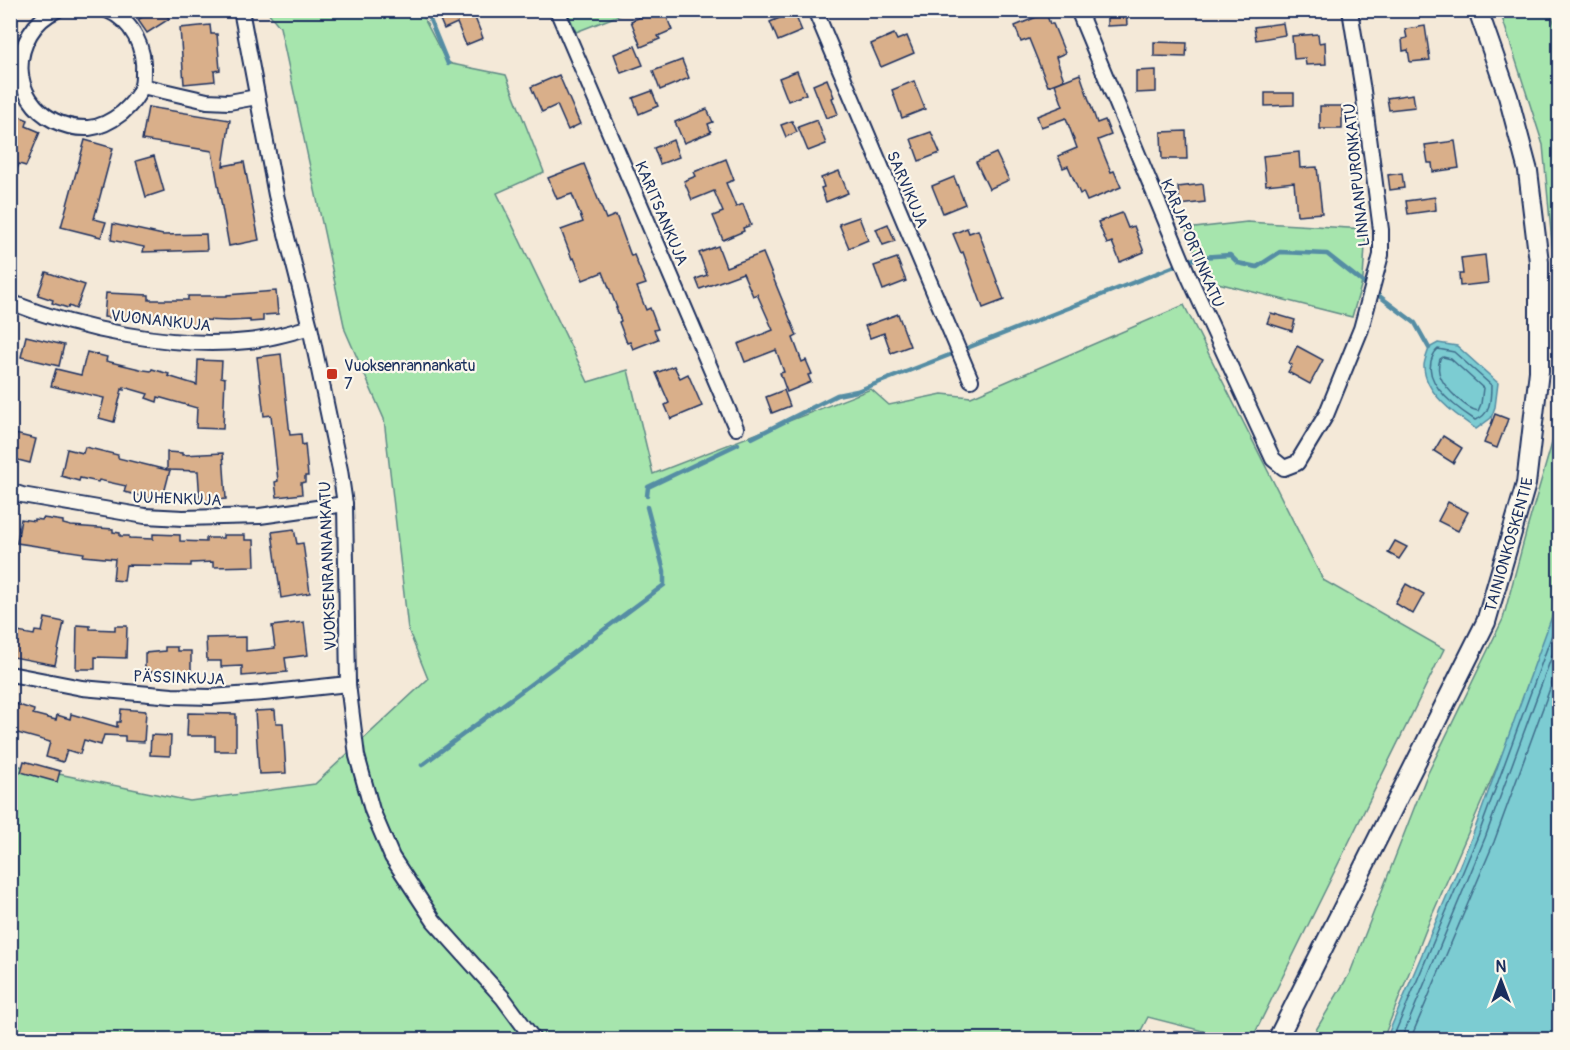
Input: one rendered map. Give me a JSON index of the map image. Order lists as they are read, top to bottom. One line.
{"streets":{"main road":["TAINIONKOSKENTIE"],"street":["LINNANPURONKATU","SARVIKUJA","KARITSANKUJA","KARJAPORTINKATU","VUONANKUJA","UUHENKUJA","VUOKSENRANNANKATU","PÄSSINKUJA"]},"crossings":[["LINNANPURONKATU","KARJAPORTINKATU"],["VUONANKUJA","VUOKSENRANNANKATU"],["UUHENKUJA","VUOKSENRANNANKATU"],["VUOKSENRANNANKATU","PÄSSINKUJA"]],"places":{"transit":["Vuoksenrannankatu 7"]},"north":"top"}
